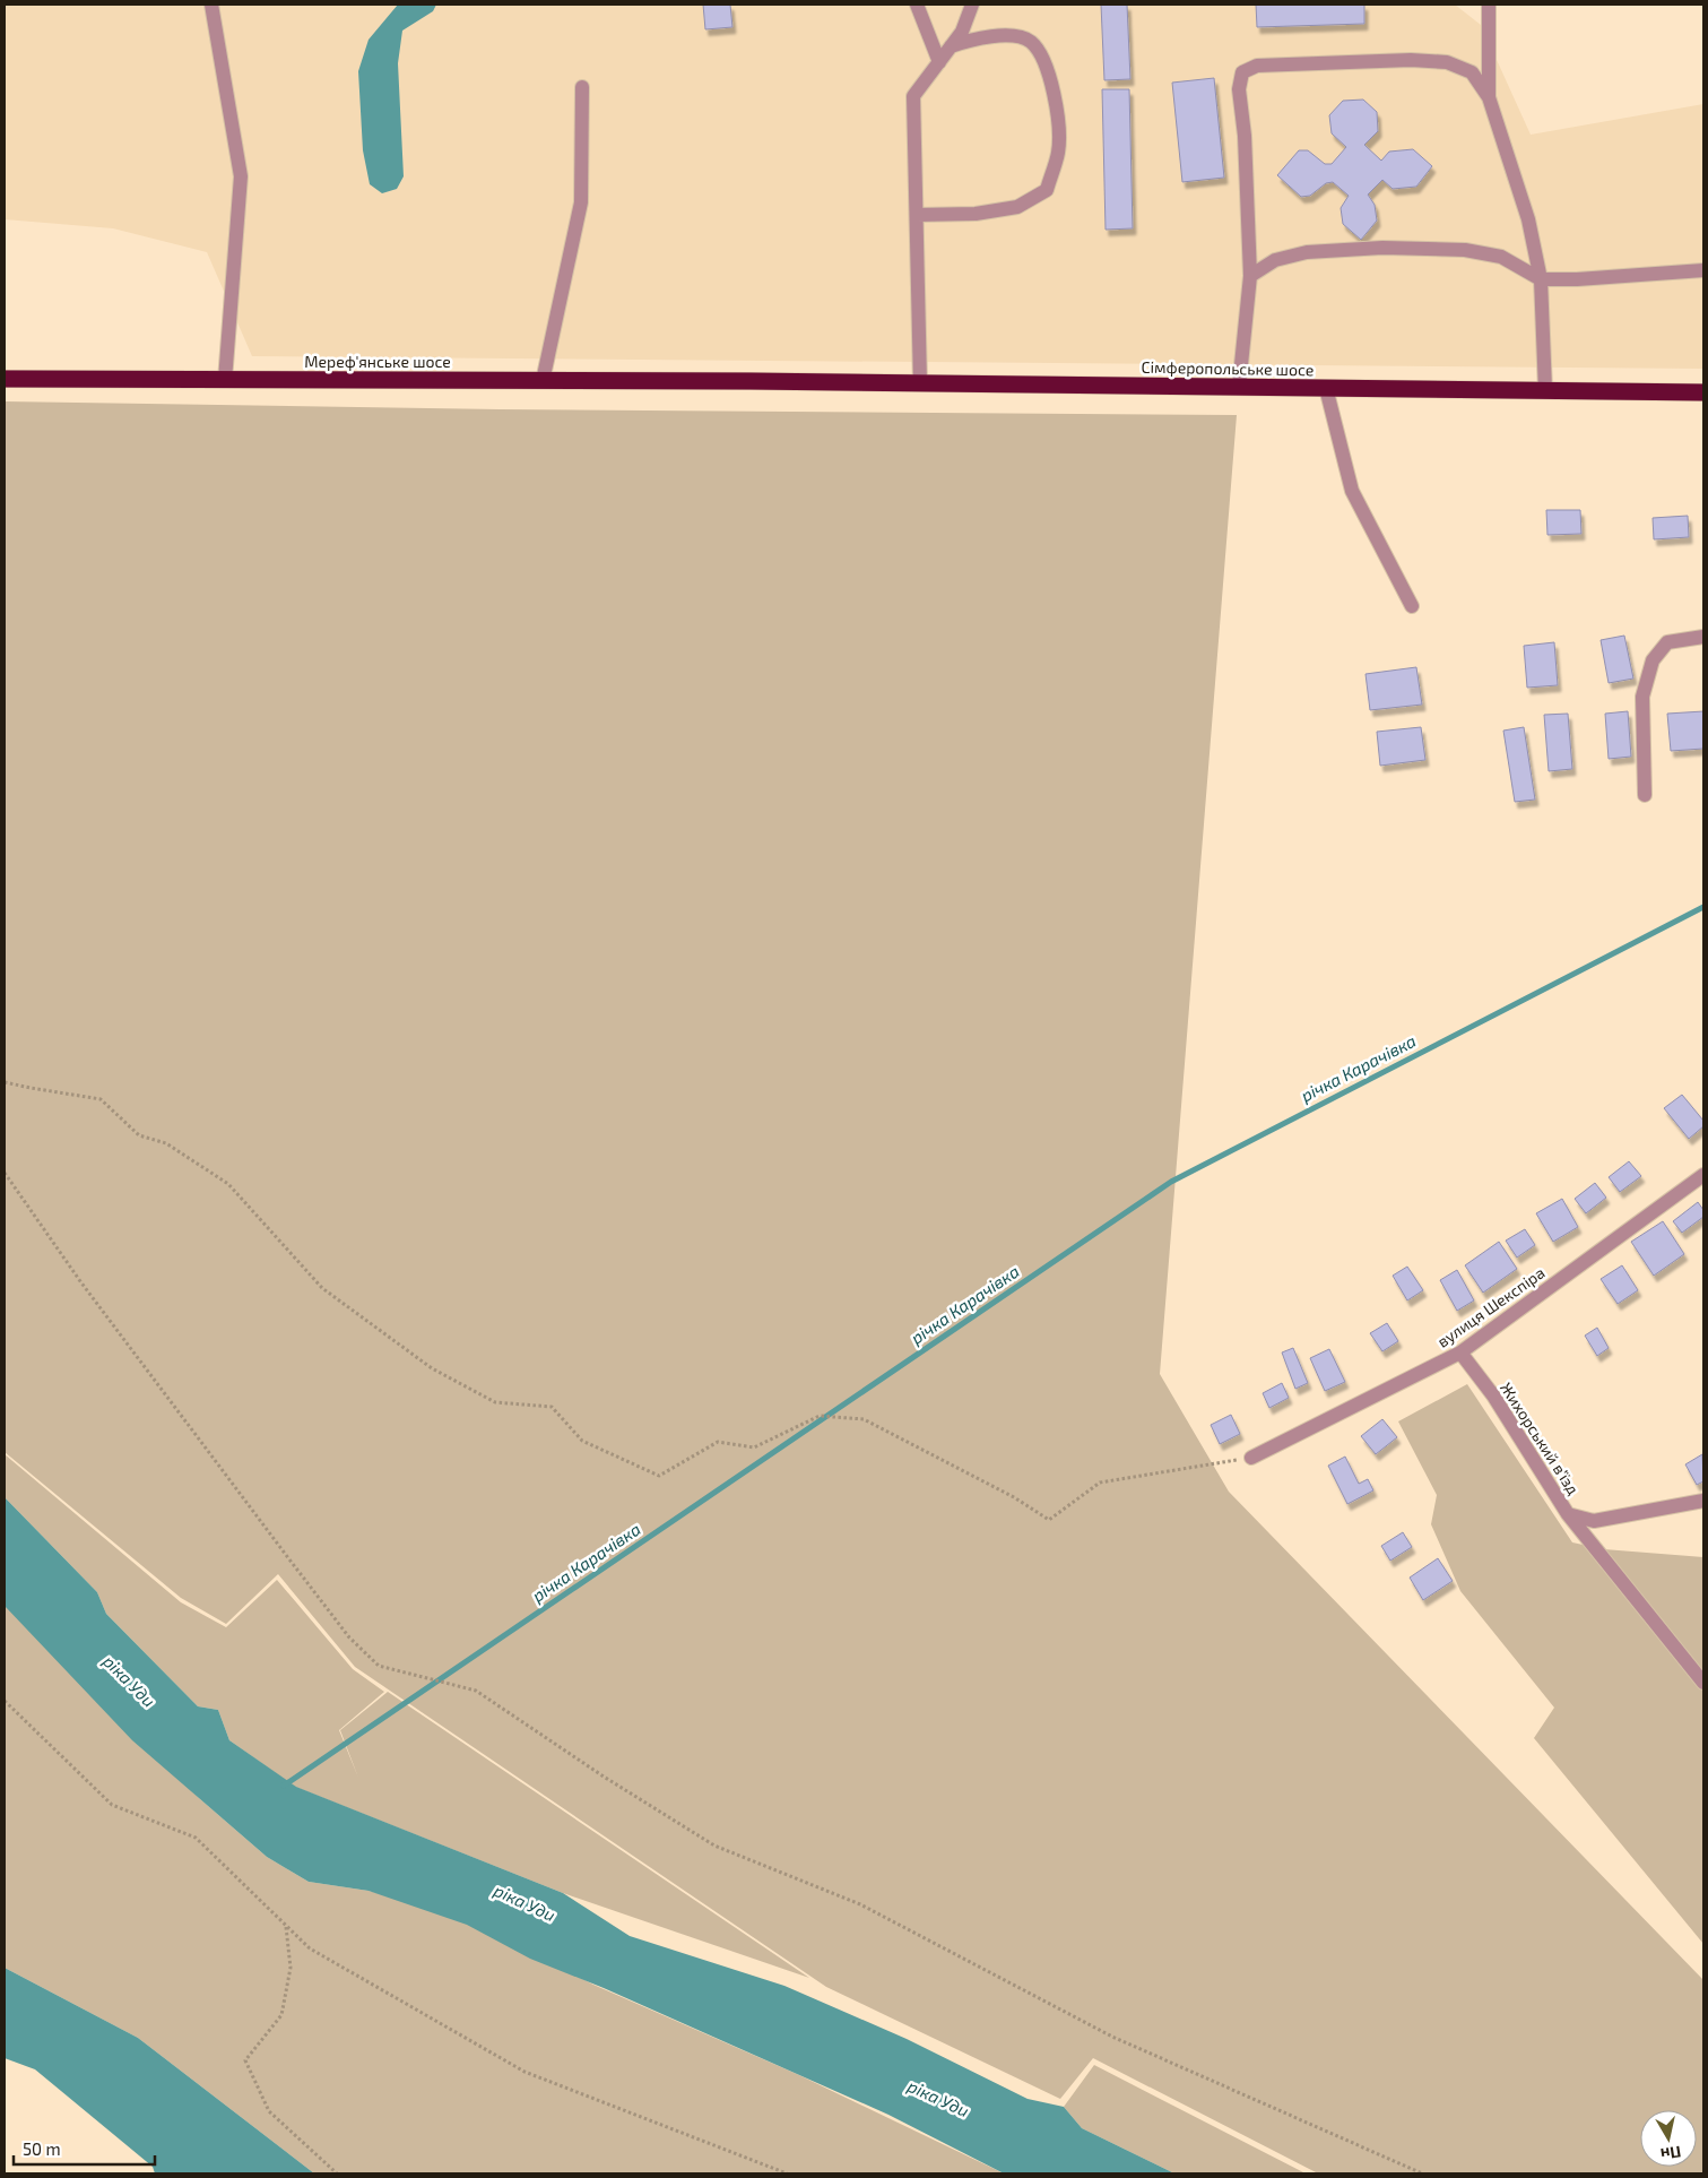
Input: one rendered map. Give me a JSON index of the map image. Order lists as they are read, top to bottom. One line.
{"streets":{"highway":["Мереф'янське шосе","Сімферопольське шосе"],"street":["вулиця Шекспіра","Жихорський в’їзд"]},"crossings":[["Мереф'янське шосе","Сімферопольське шосе"],["вулиця Шекспіра","Жихорський в’їзд"]],"water":["річка Карачівка","ріка Уди"],"scale_bar":"50 m","north":"bottom"}
